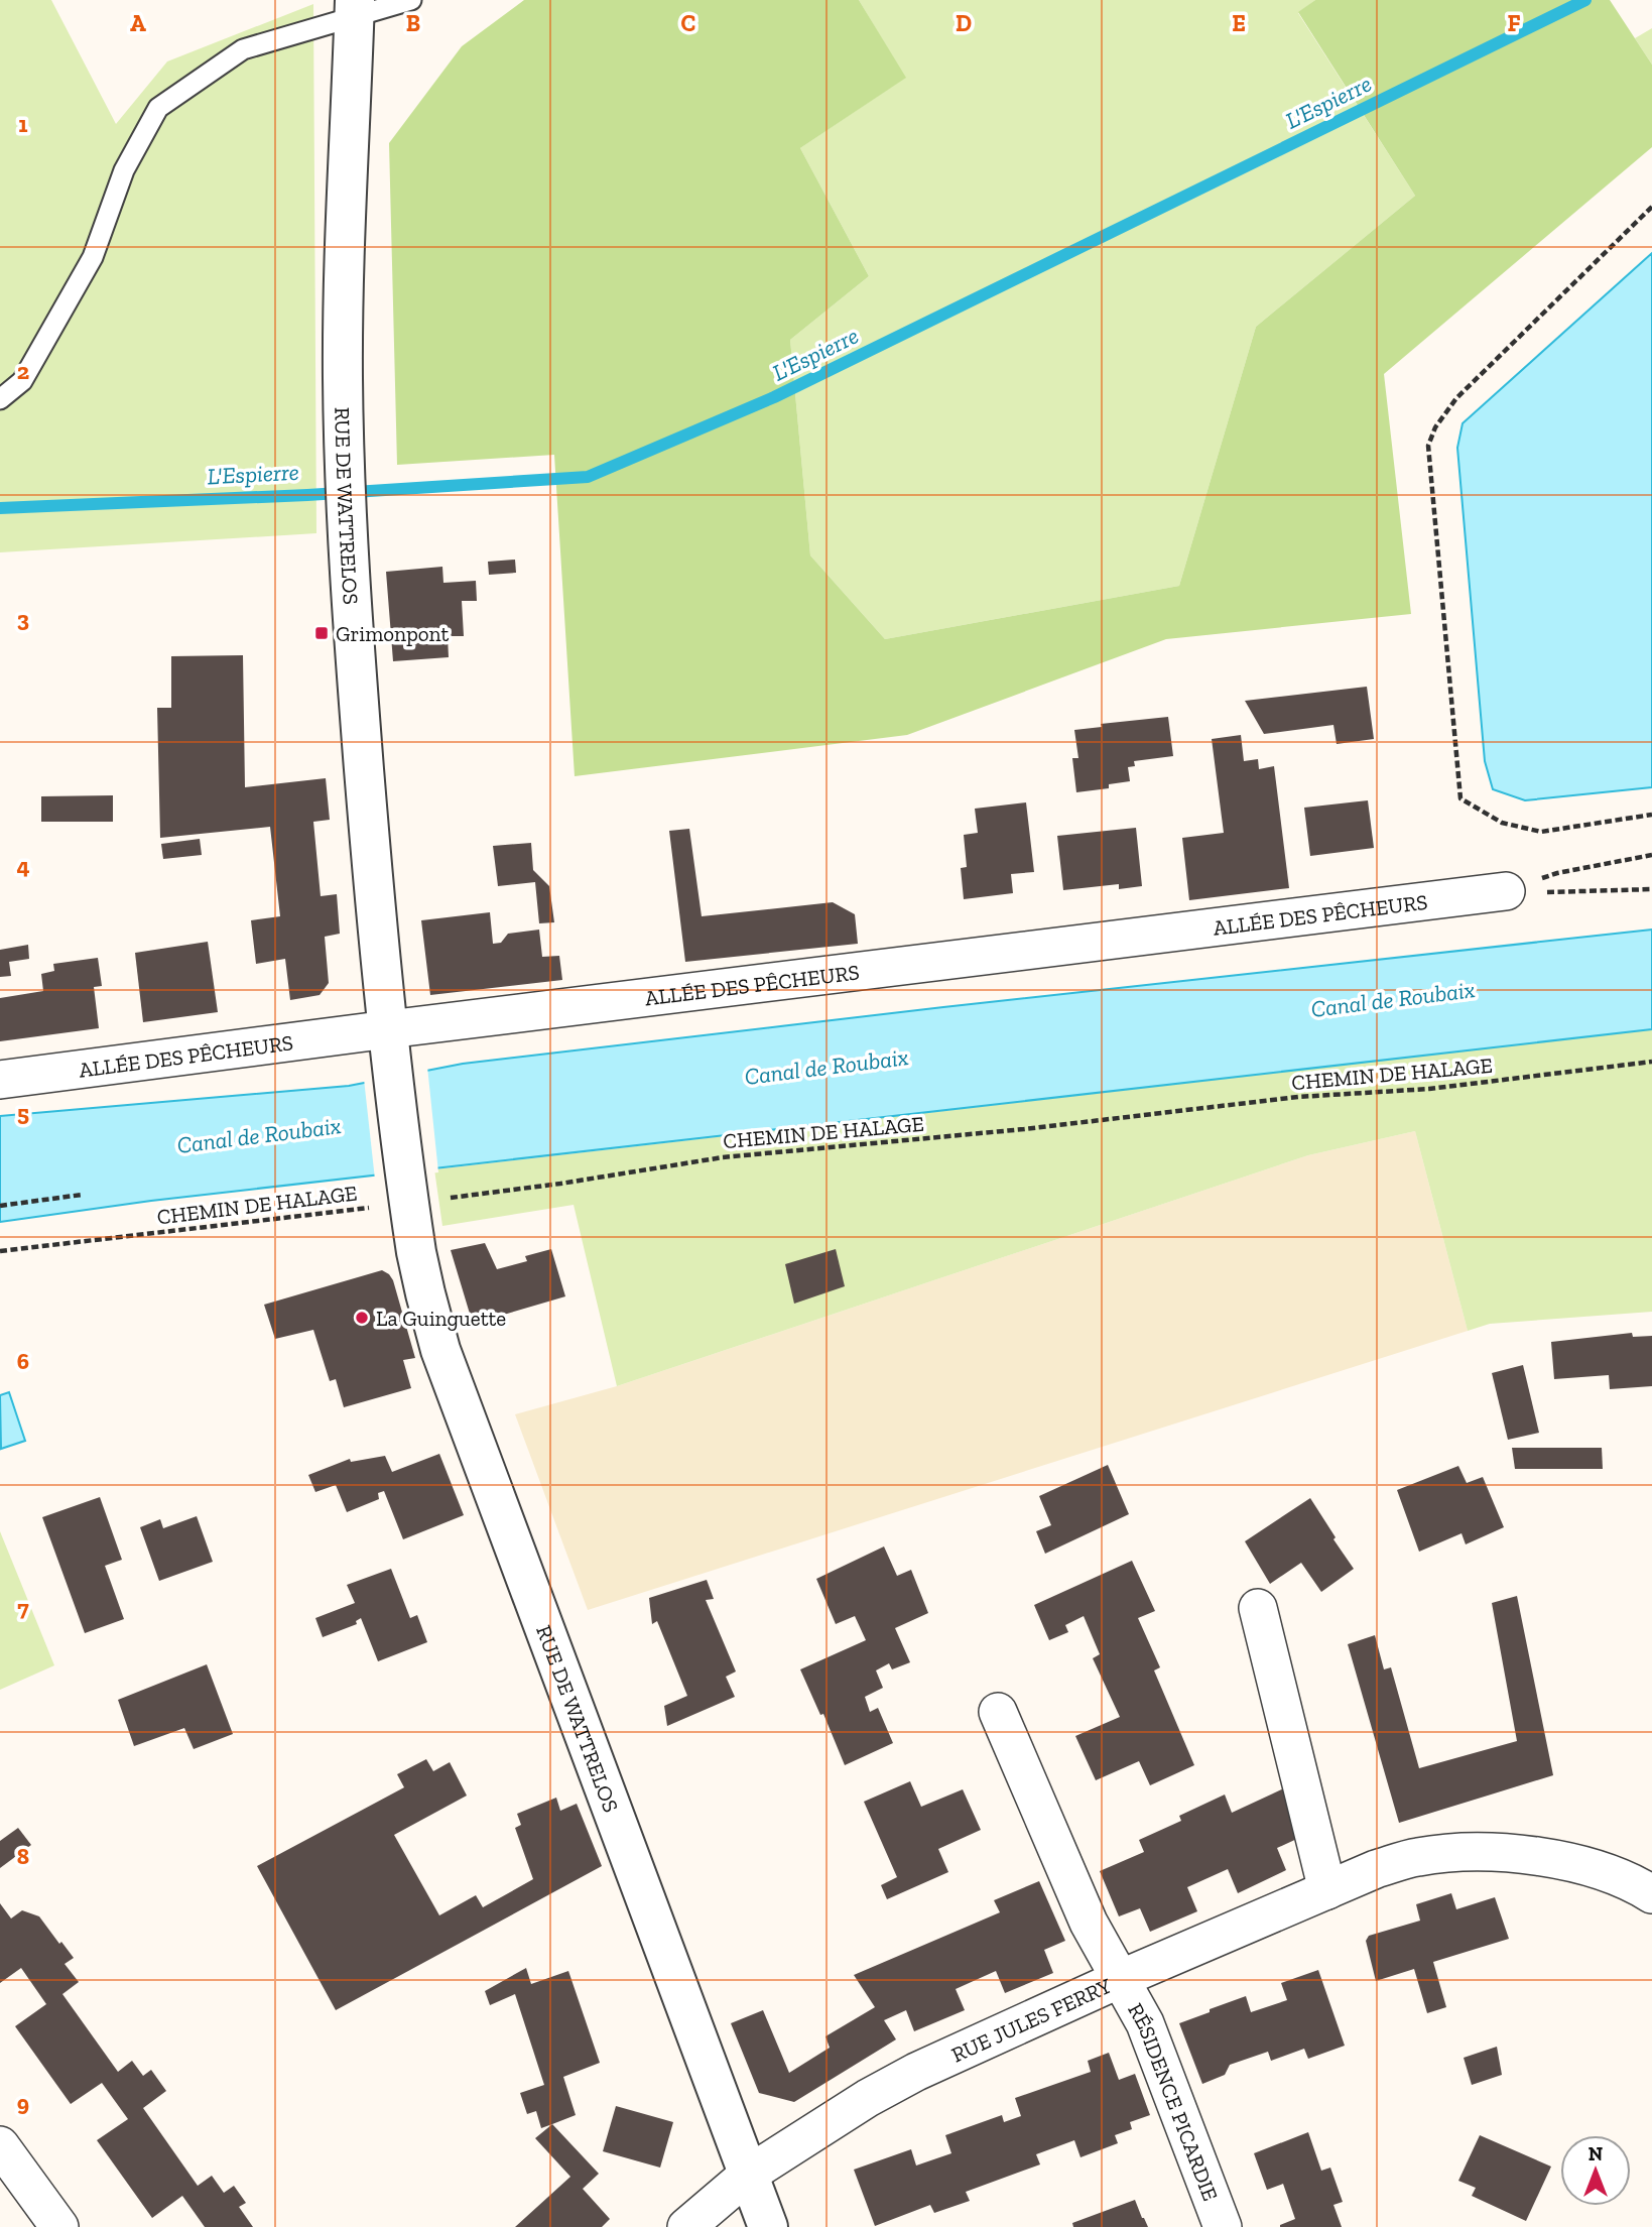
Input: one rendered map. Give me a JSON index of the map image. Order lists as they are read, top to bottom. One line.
{"streets":{"street":["RUE DE WATTRELOS","ALLÉE DES PÊCHEURS","RUE JULES FERRY","RÉSIDENCE PICARDIE"],"path":["CHEMIN DE HALAGE"]},"crossings":[["RUE DE WATTRELOS","ALLÉE DES PÊCHEURS"],["RUE DE WATTRELOS","CHEMIN DE HALAGE"],["RUE DE WATTRELOS","RUE JULES FERRY"],["RUE JULES FERRY","RÉSIDENCE PICARDIE"]],"water":["L'Espierre","Canal de Roubaix"],"places":{"transit":["Grimonpont"],"other":["La Guinguette"]},"north":"top","grid":{"columns":["A","B","C","D","E","F"],"rows":["1","2","3","4","5","6","7","8","9"]}}
